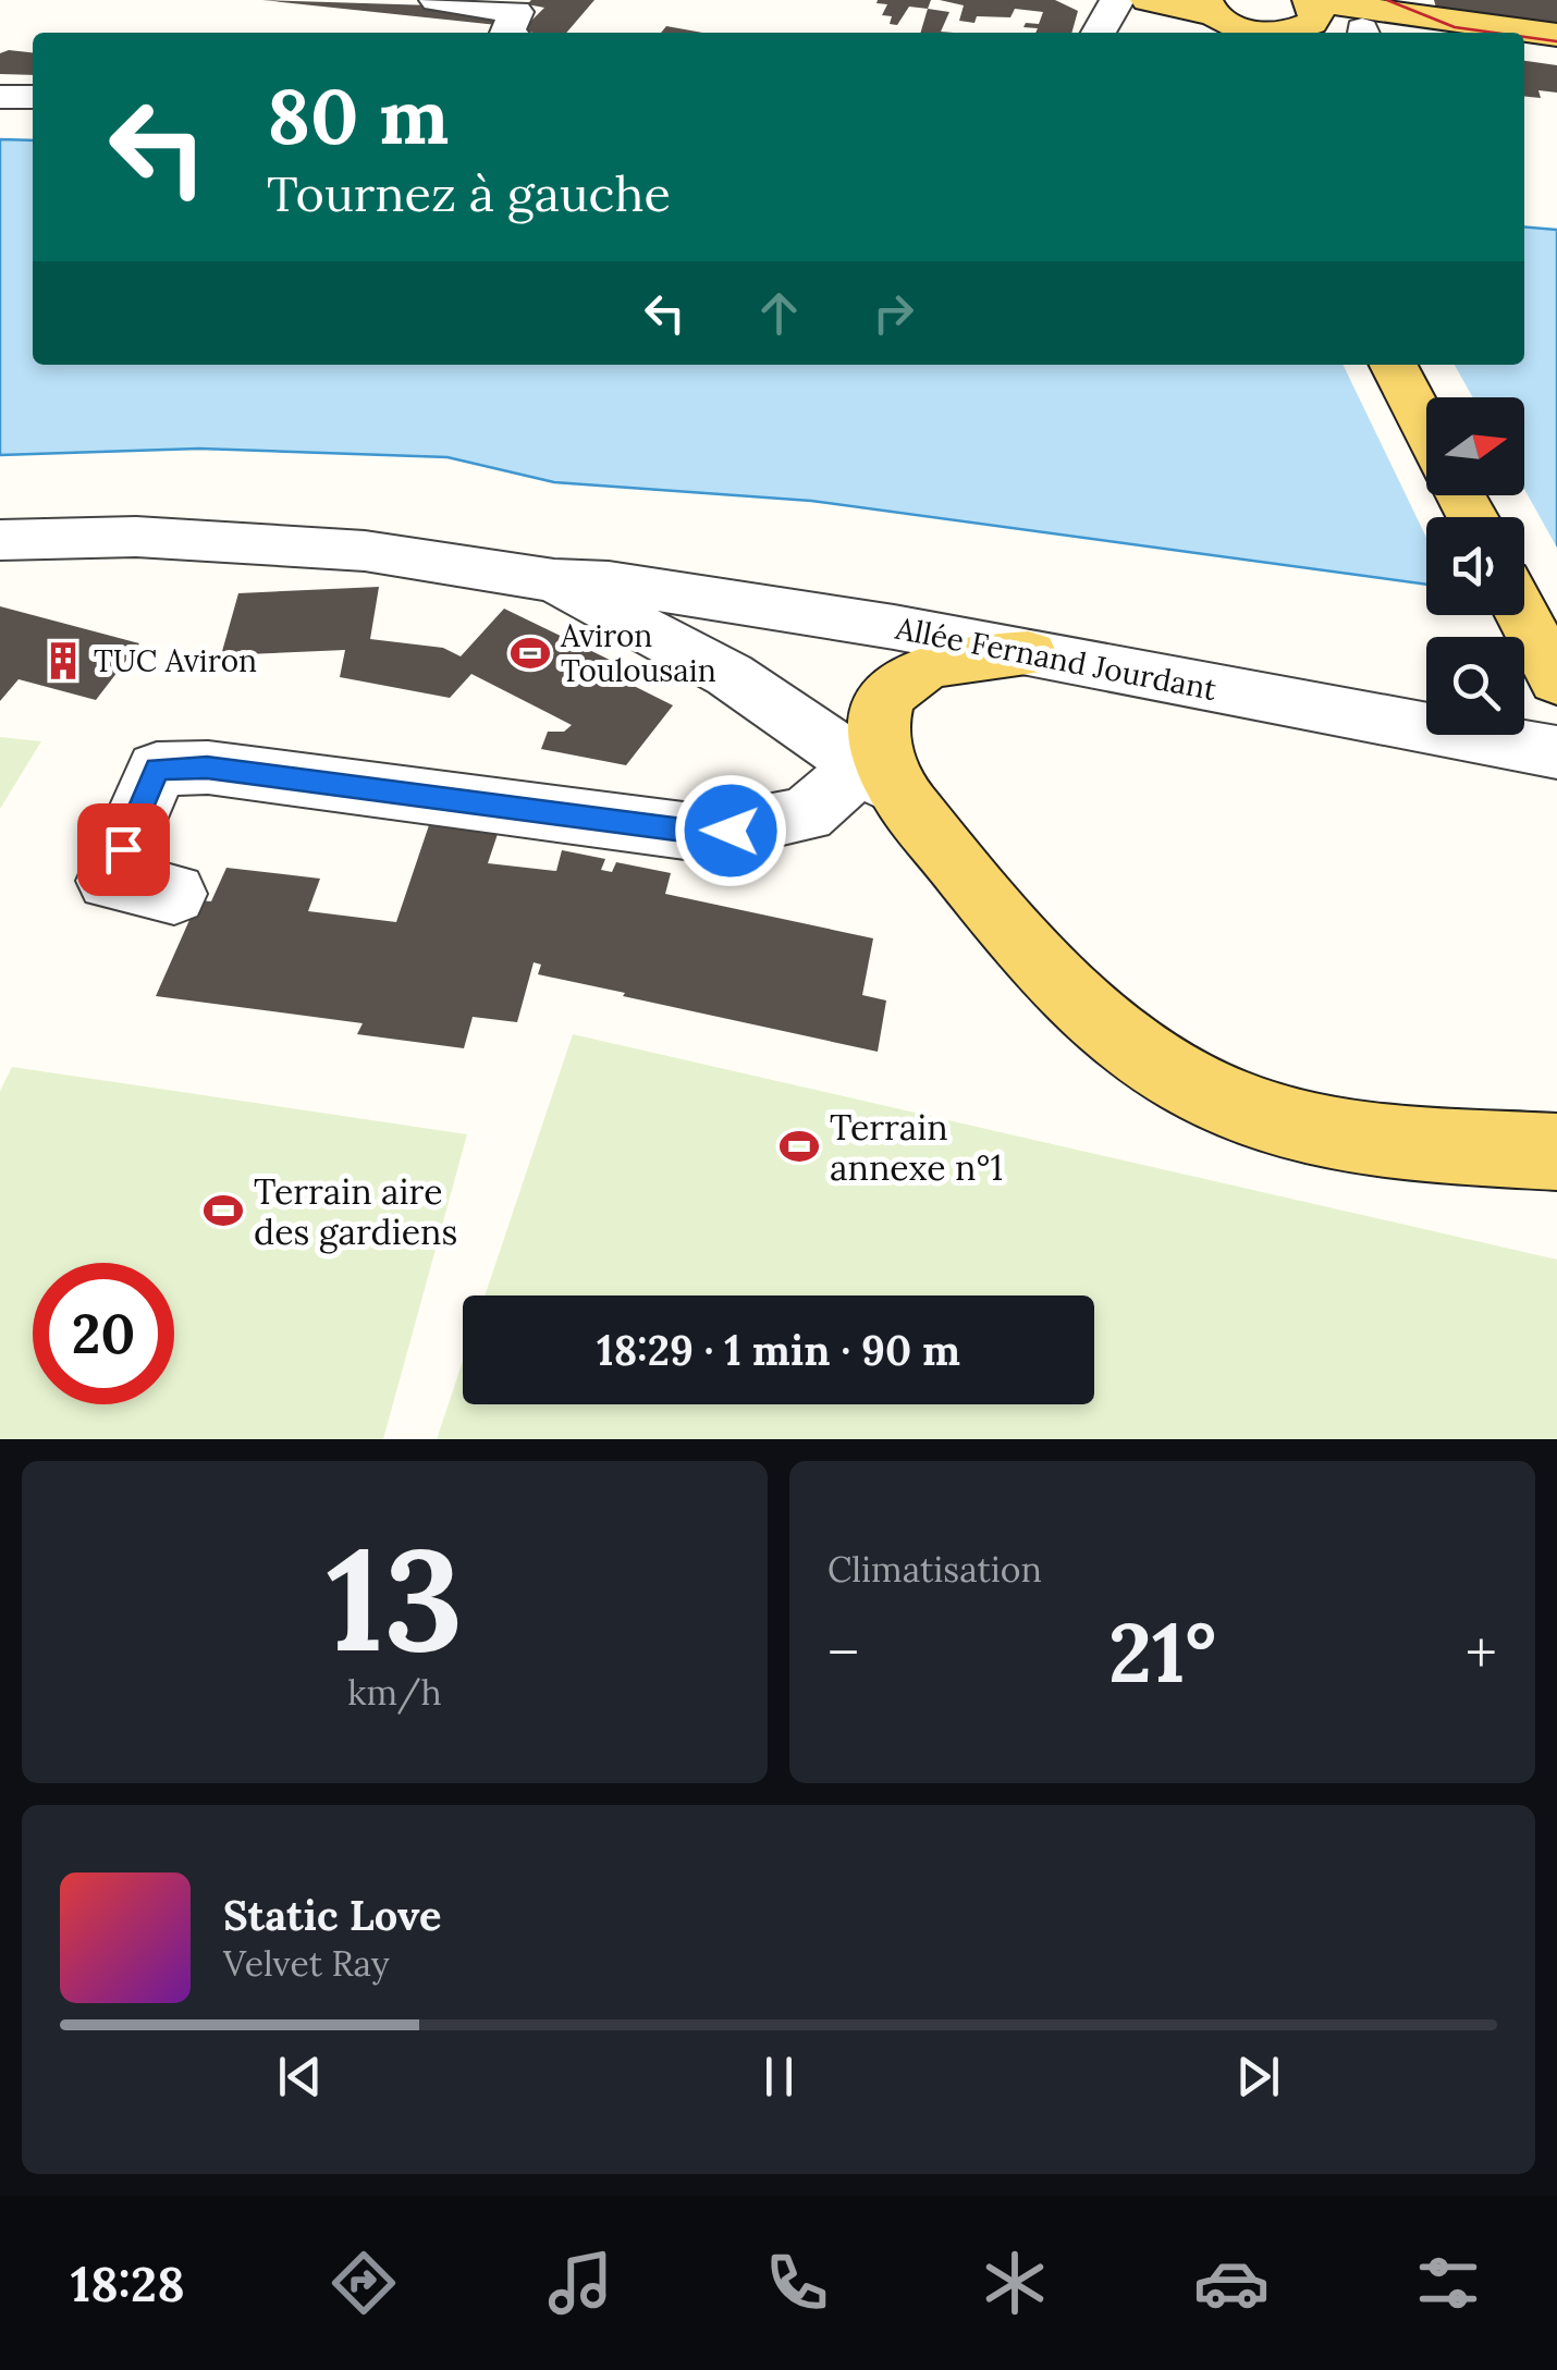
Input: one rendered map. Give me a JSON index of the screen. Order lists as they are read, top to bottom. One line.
{"streets":{"street":["Allée Fernand Jourdant"]},"places":{"sports":["Aviron Toulousain","Terrain annexe n°1","Terrain aire des gardiens"],"building":["TUC Aviron"]},"north":"right","page":{"turn":["80 m","Tournez à gauche"],"limit":"20","trip":"18:29 · 1 min · 90 m","tile":[["13","km/h"],"Climatisation"],"heat":["−","21°","+"],"song":["Static Love","Velvet Ray"],"tabs":"18:28"}}
